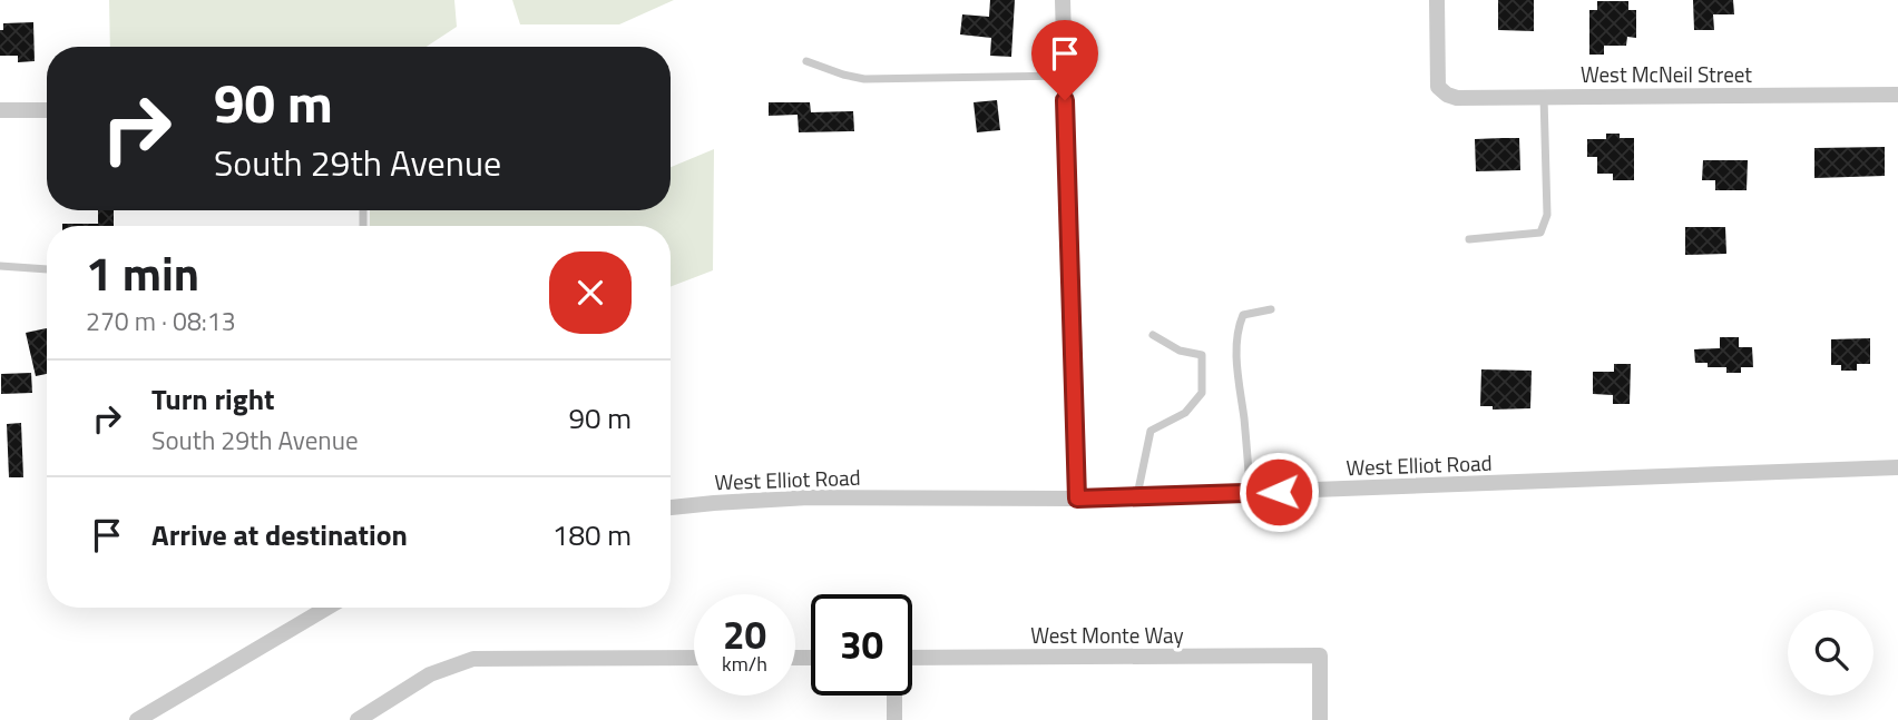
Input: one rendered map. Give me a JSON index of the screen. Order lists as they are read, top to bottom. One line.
{"streets":{"street":["West McNeil Street","West Elliot Road","West Monte Way"]},"page":{"turn":["90 m","South 29th Avenue"],"heading":["1 min","270 m · 08:13"],"list":[{"name":"Turn right","note":"South 29th Avenue","value":"90 m"},{"name":"Arrive at destination","value":"180 m"}],"speed":"20 km/h","limit":"30"}}
